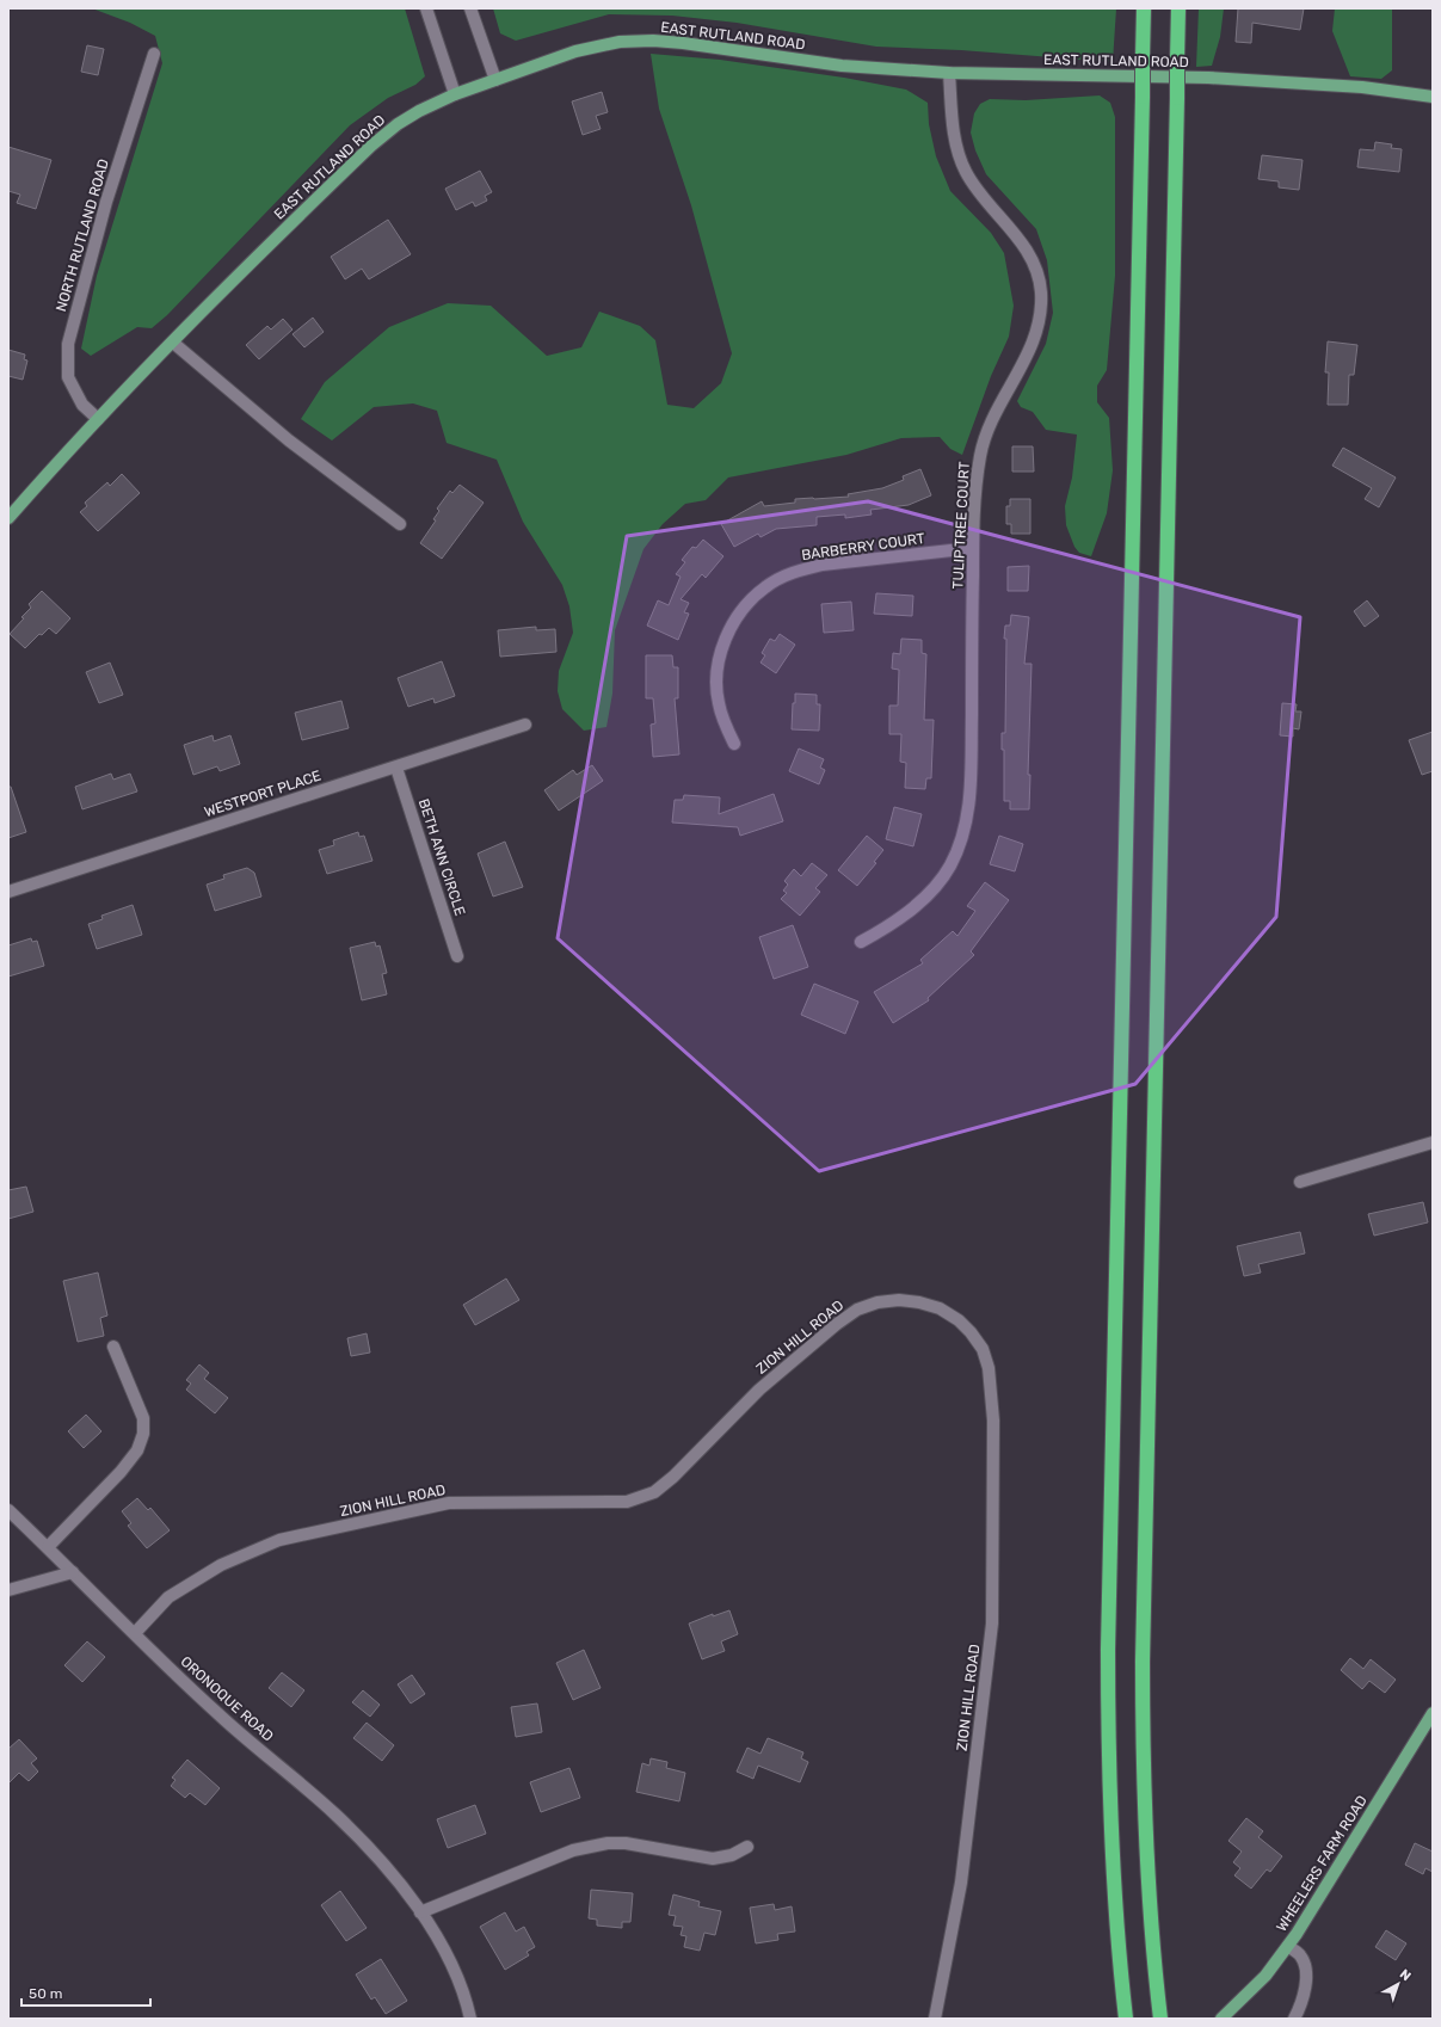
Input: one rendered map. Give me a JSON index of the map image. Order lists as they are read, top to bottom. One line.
{"streets":{"main road":["EAST RUTLAND ROAD","WHEELERS FARM ROAD"],"street":["NORTH RUTLAND ROAD","TULIP TREE COURT","BARBERRY COURT","WESTPORT PLACE","BETH ANN CIRCLE","ZION HILL ROAD","ORONOQUE ROAD"]},"crossings":[["EAST RUTLAND ROAD","NORTH RUTLAND ROAD"],["EAST RUTLAND ROAD","TULIP TREE COURT"],["TULIP TREE COURT","BARBERRY COURT"],["WESTPORT PLACE","BETH ANN CIRCLE"],["ZION HILL ROAD","ORONOQUE ROAD"]],"scale_bar":"50 m","north":"top right"}
